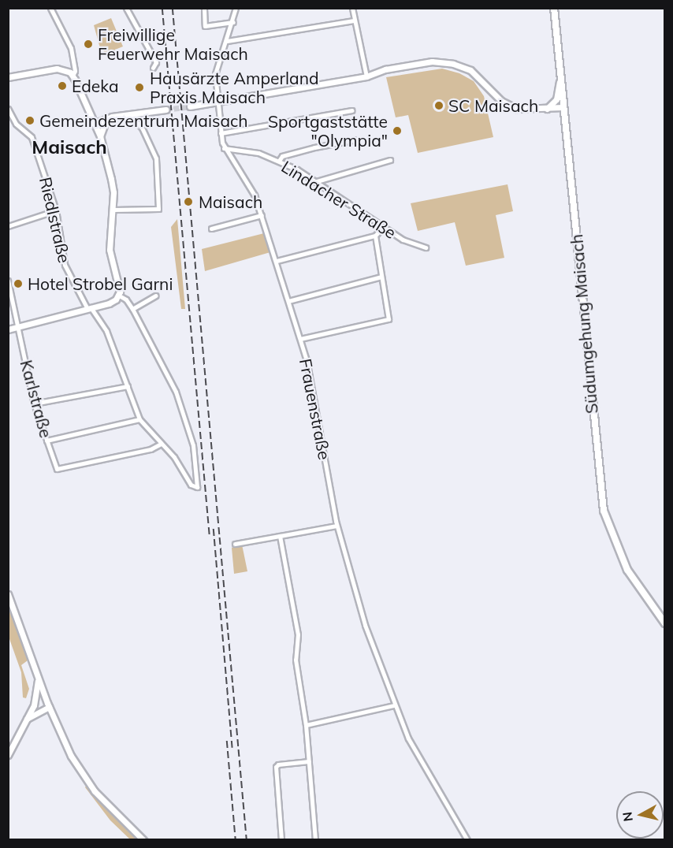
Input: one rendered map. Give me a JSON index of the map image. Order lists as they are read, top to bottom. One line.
{"streets":{"main road":["Südumgehung Maisach"],"street":["Lindacher Straße","Riedlstraße","Karlstraße","Frauenstraße"]},"crossings":[["Lindacher Straße","Frauenstraße"],["Riedlstraße","Karlstraße"]],"districts":["Maisach"],"places":["Freiwillige Feuerwehr Maisach","Edeka","Hausärzte Amperland Praxis Maisach","SC Maisach","Gemeindezentrum Maisach","Sportgaststätte \"Olympia\"","Maisach","Hotel Strobel Garni"],"north":"left"}
